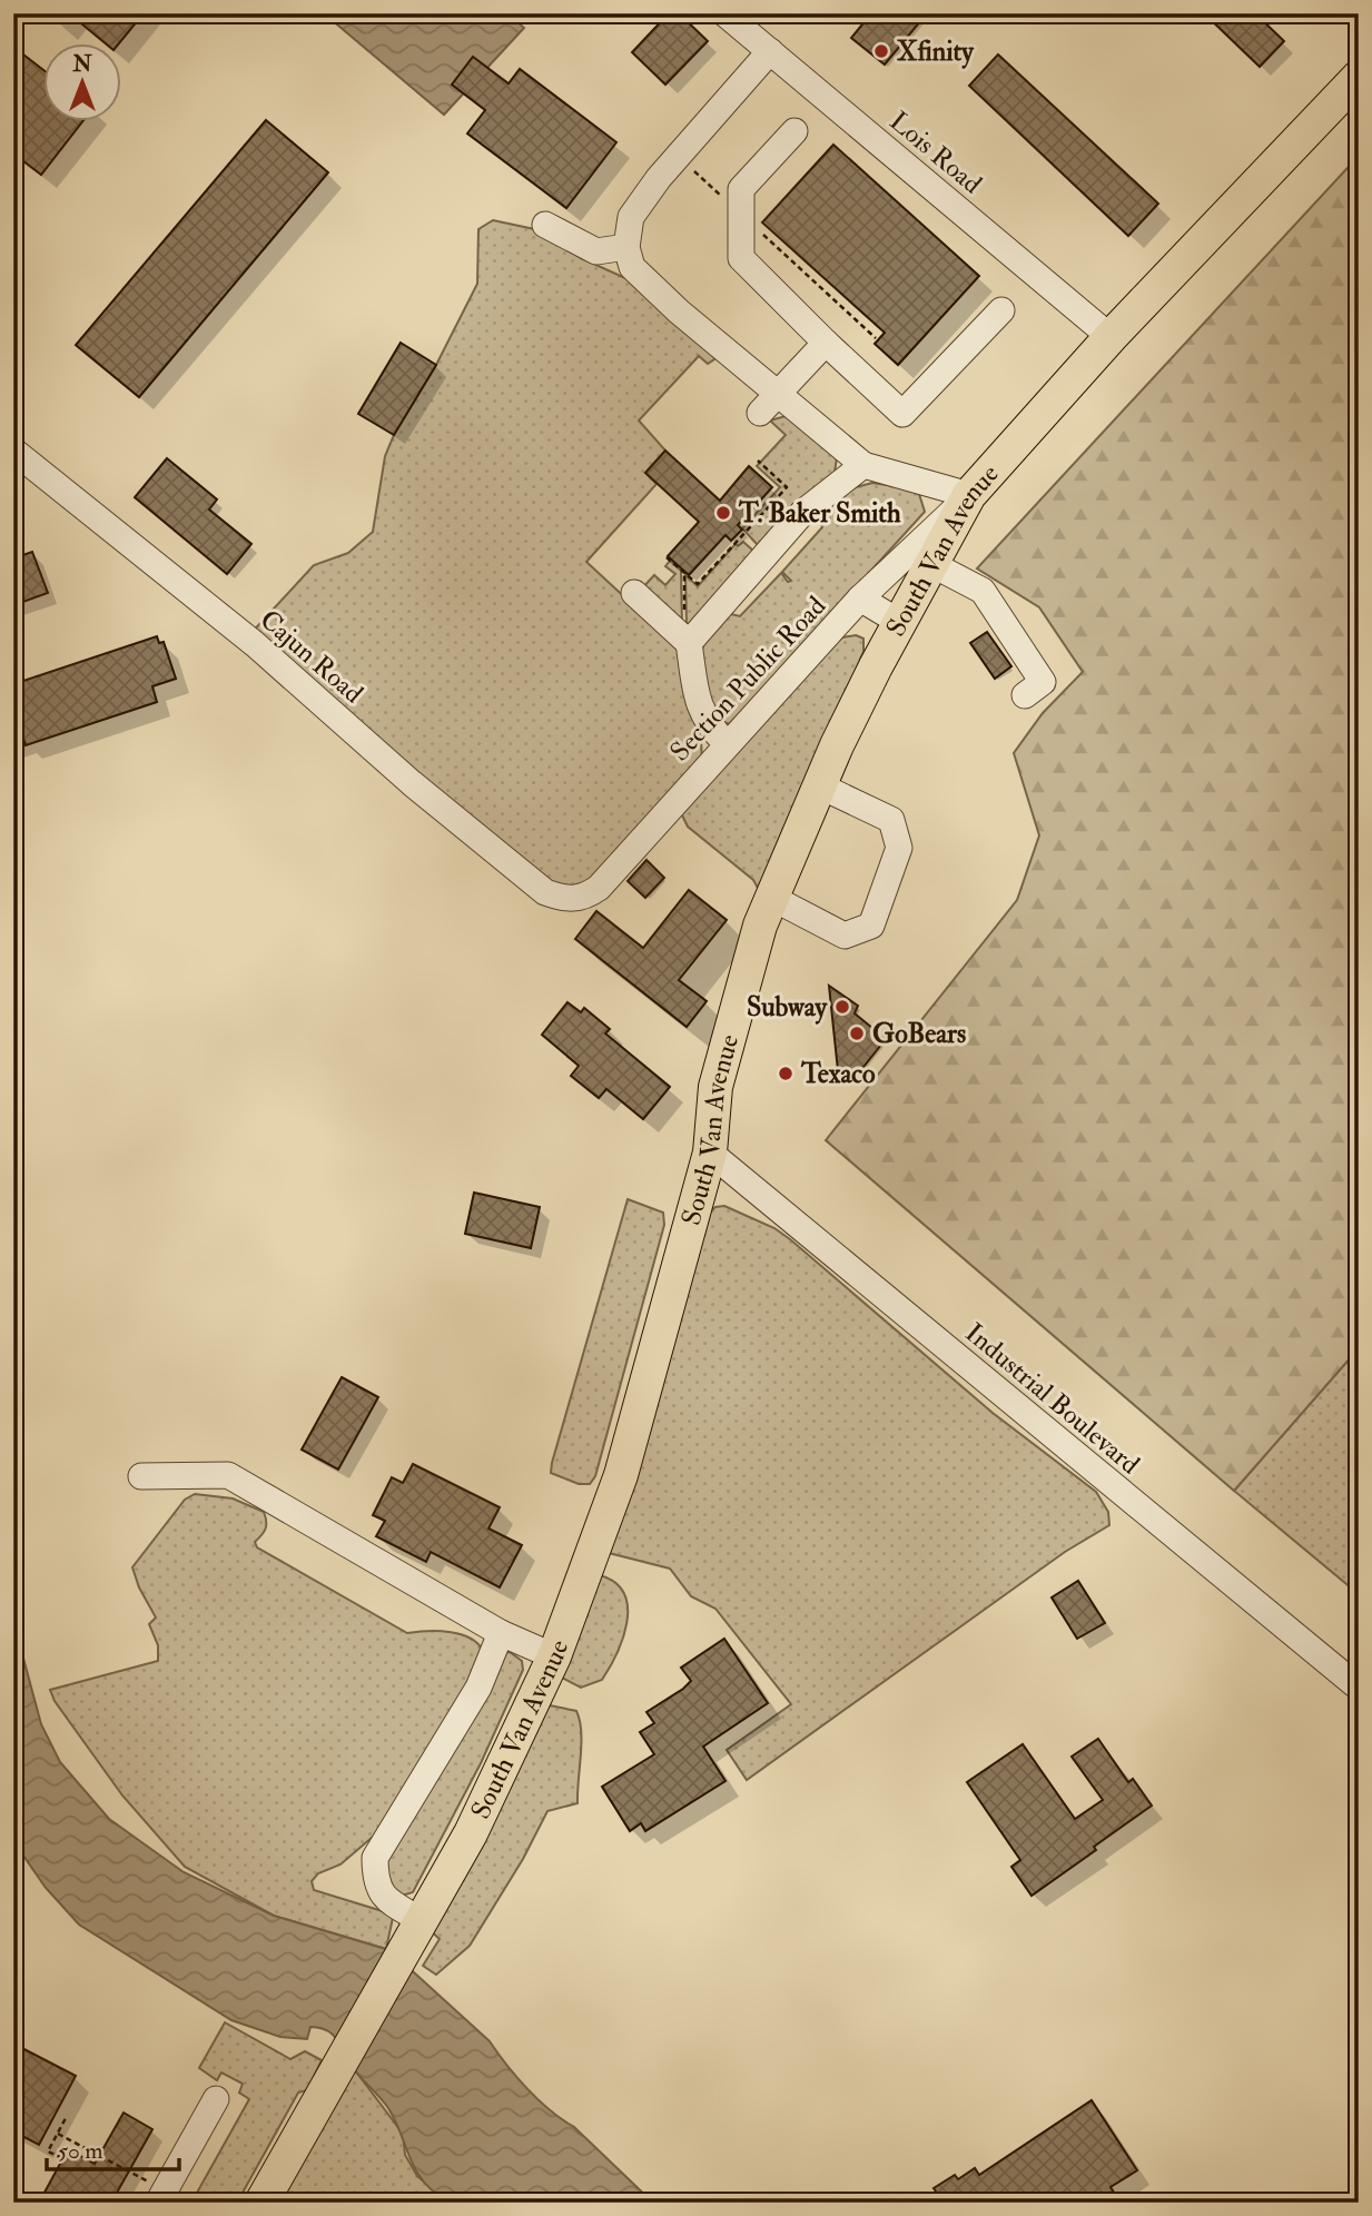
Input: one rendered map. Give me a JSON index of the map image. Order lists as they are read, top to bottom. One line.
{"streets":{"main road":["South Van Avenue"],"street":["Lois Road","Cajun Road","Section Public Road","Industrial Boulevard"]},"crossings":[["Lois Road","South Van Avenue"],["South Van Avenue","Section Public Road"],["South Van Avenue","Industrial Boulevard"],["Cajun Road","Section Public Road"]],"places":["Xfinity","T. Baker Smith","Subway","GoBears","Texaco"],"scale_bar":"50 m","north":"top"}
